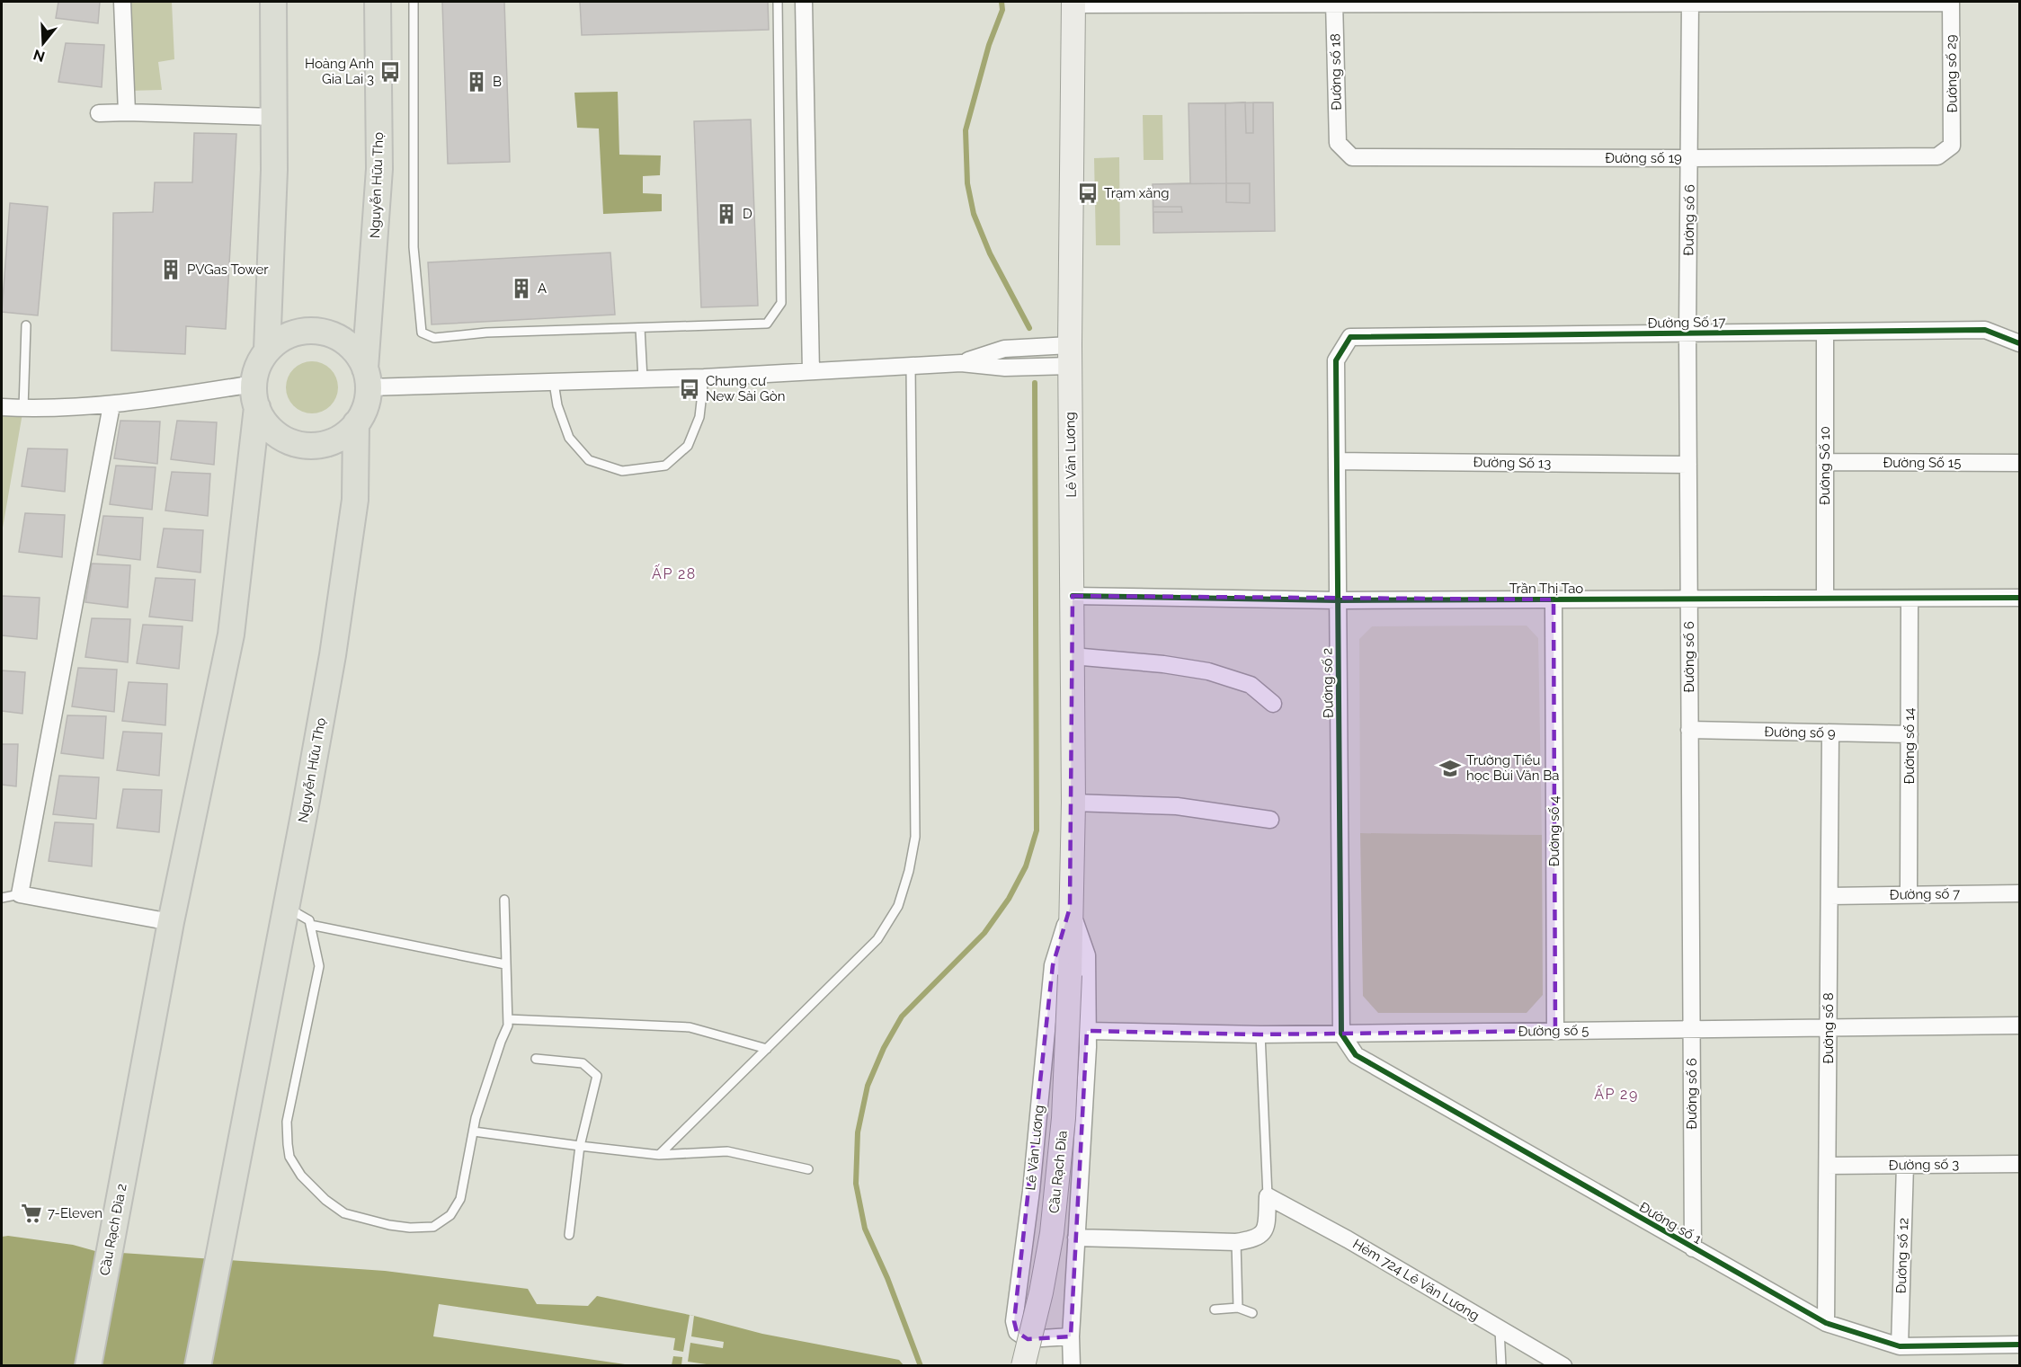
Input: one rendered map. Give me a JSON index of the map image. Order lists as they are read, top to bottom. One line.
{"streets":{"main road":["Nguyễn Hữu Thọ","Lê Văn Lương","Cầu Rạch Đỉa","Cầu Rạch Đỉa 2"],"street":["Đường số 18","Đường số 29","Đường số 19","Đường số 6","Đường Số 17","Đường Số 13","Đường Số 15","Đường Số 10","Trần Thị Tao","Đường số 2","Đường số 9","Đường số 14","Đường số 4","Đường số 7","Đường số 8","Đường số 5","Đường số 3","Đường số 1","Đường số 12","Hẻm 724 Lê Văn Lương"]},"crossings":[["Đường số 18","Đường số 19"],["Đường số 29","Đường số 19"],["Đường số 19","Đường số 6"],["Đường số 6","Đường Số 17"],["Đường số 6","Đường Số 13"],["Đường số 6","Trần Thị Tao"],["Đường số 6","Đường số 9"],["Đường số 6","Đường số 5"],["Đường số 6","Đường số 1"],["Đường Số 17","Đường Số 10"],["Đường Số 17","Đường số 2"],["Lê Văn Lương","Trần Thị Tao"],["Lê Văn Lương","Đường số 5"],["Lê Văn Lương","Cầu Rạch Đỉa"],["Đường Số 13","Đường số 2"],["Đường Số 15","Đường Số 10"],["Đường Số 10","Trần Thị Tao"],["Trần Thị Tao","Đường số 2"],["Trần Thị Tao","Đường số 14"],["Trần Thị Tao","Đường số 4"],["Đường số 2","Đường số 5"],["Đường số 2","Đường số 1"],["Đường số 9","Đường số 14"],["Đường số 9","Đường số 8"],["Đường số 14","Đường số 7"],["Đường số 4","Đường số 5"],["Đường số 7","Đường số 8"],["Đường số 8","Đường số 5"],["Đường số 8","Đường số 3"],["Đường số 8","Đường số 1"],["Đường số 5","Đường số 1"],["Đường số 3","Đường số 12"],["Đường số 1","Đường số 12"]],"districts":["ẤP 28","ẤP 29"],"places":{"bus stop":["Hoàng Anh Gia Lai 3","Trạm xăng","Chung cư New Sài Gòn"],"building":["B","D","PVGas Tower","A"],"school or university":["Trường Tiểu học Bùi Văn Ba"],"supermarket":["7-Eleven"]},"north":"bottom"}
